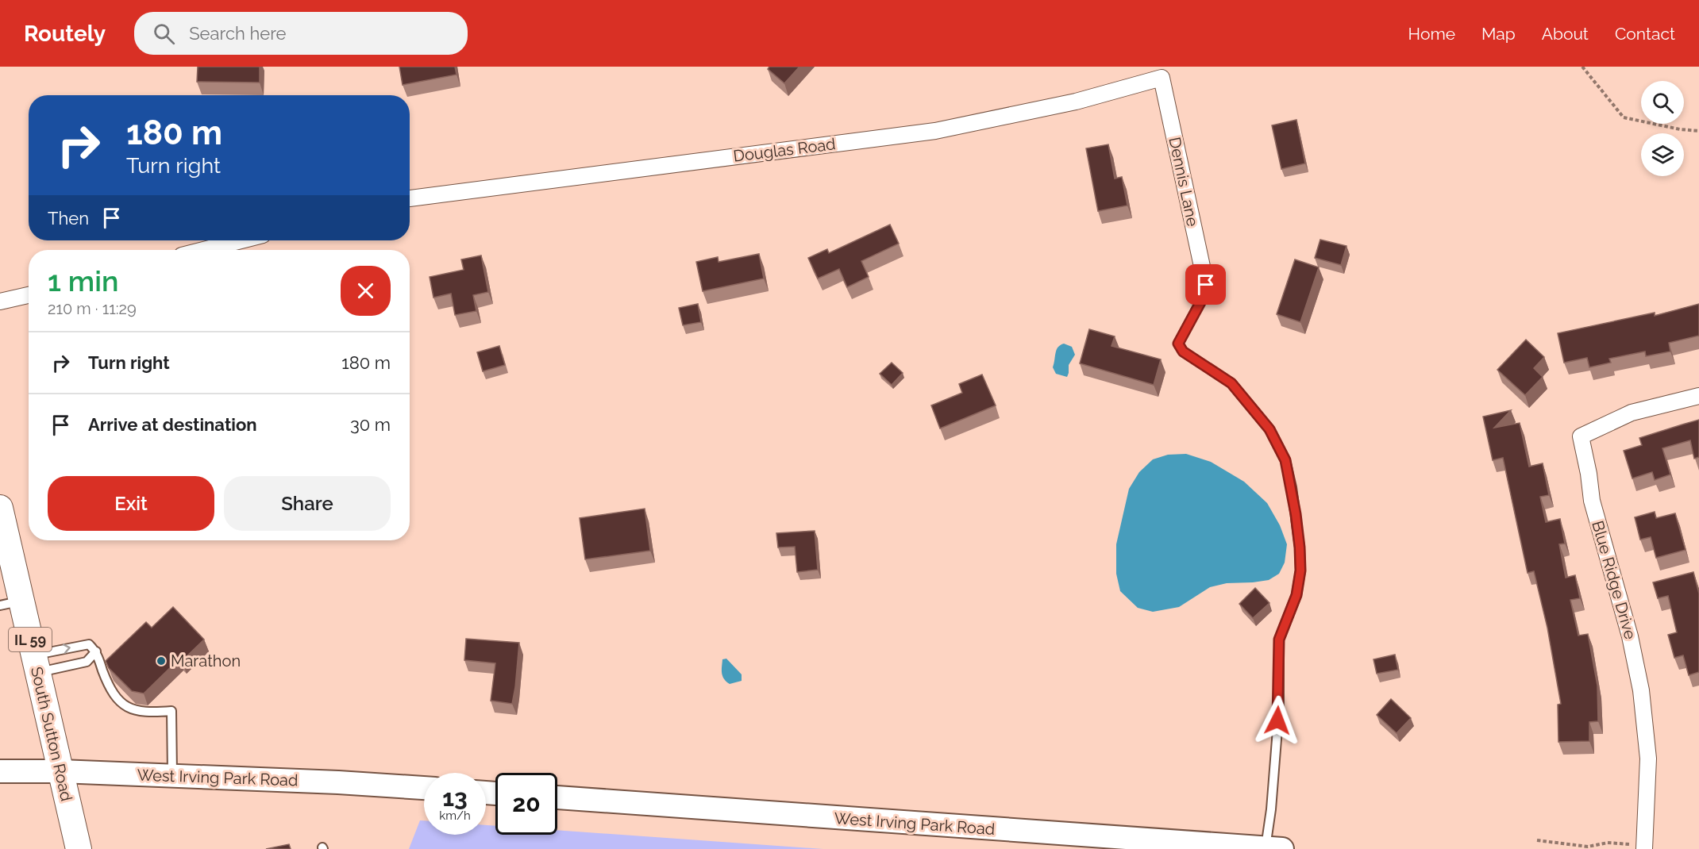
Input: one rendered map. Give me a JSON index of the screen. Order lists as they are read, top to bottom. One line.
{"streets":{"main road":["IL 59","South Sutton Road","West Irving Park Road"],"street":["Douglas Road","Dennis Lane","Blue Ridge Drive"]},"crossings":[["Douglas Road","Dennis Lane"],["South Sutton Road","West Irving Park Road"]],"places":["Marathon"],"page":{"header":"Routely","search":"Search here","nav":["Home","Map","About","Contact"],"turn":["180 m","Turn right"],"then":"Then","heading":["1 min","210 m · 11:29"],"list":[{"name":"Turn right","value":"180 m"},{"name":"Arrive at destination","value":"30 m"}],"buttons":["Exit","Share"],"speed":"13 km/h","limit":"20"}}
